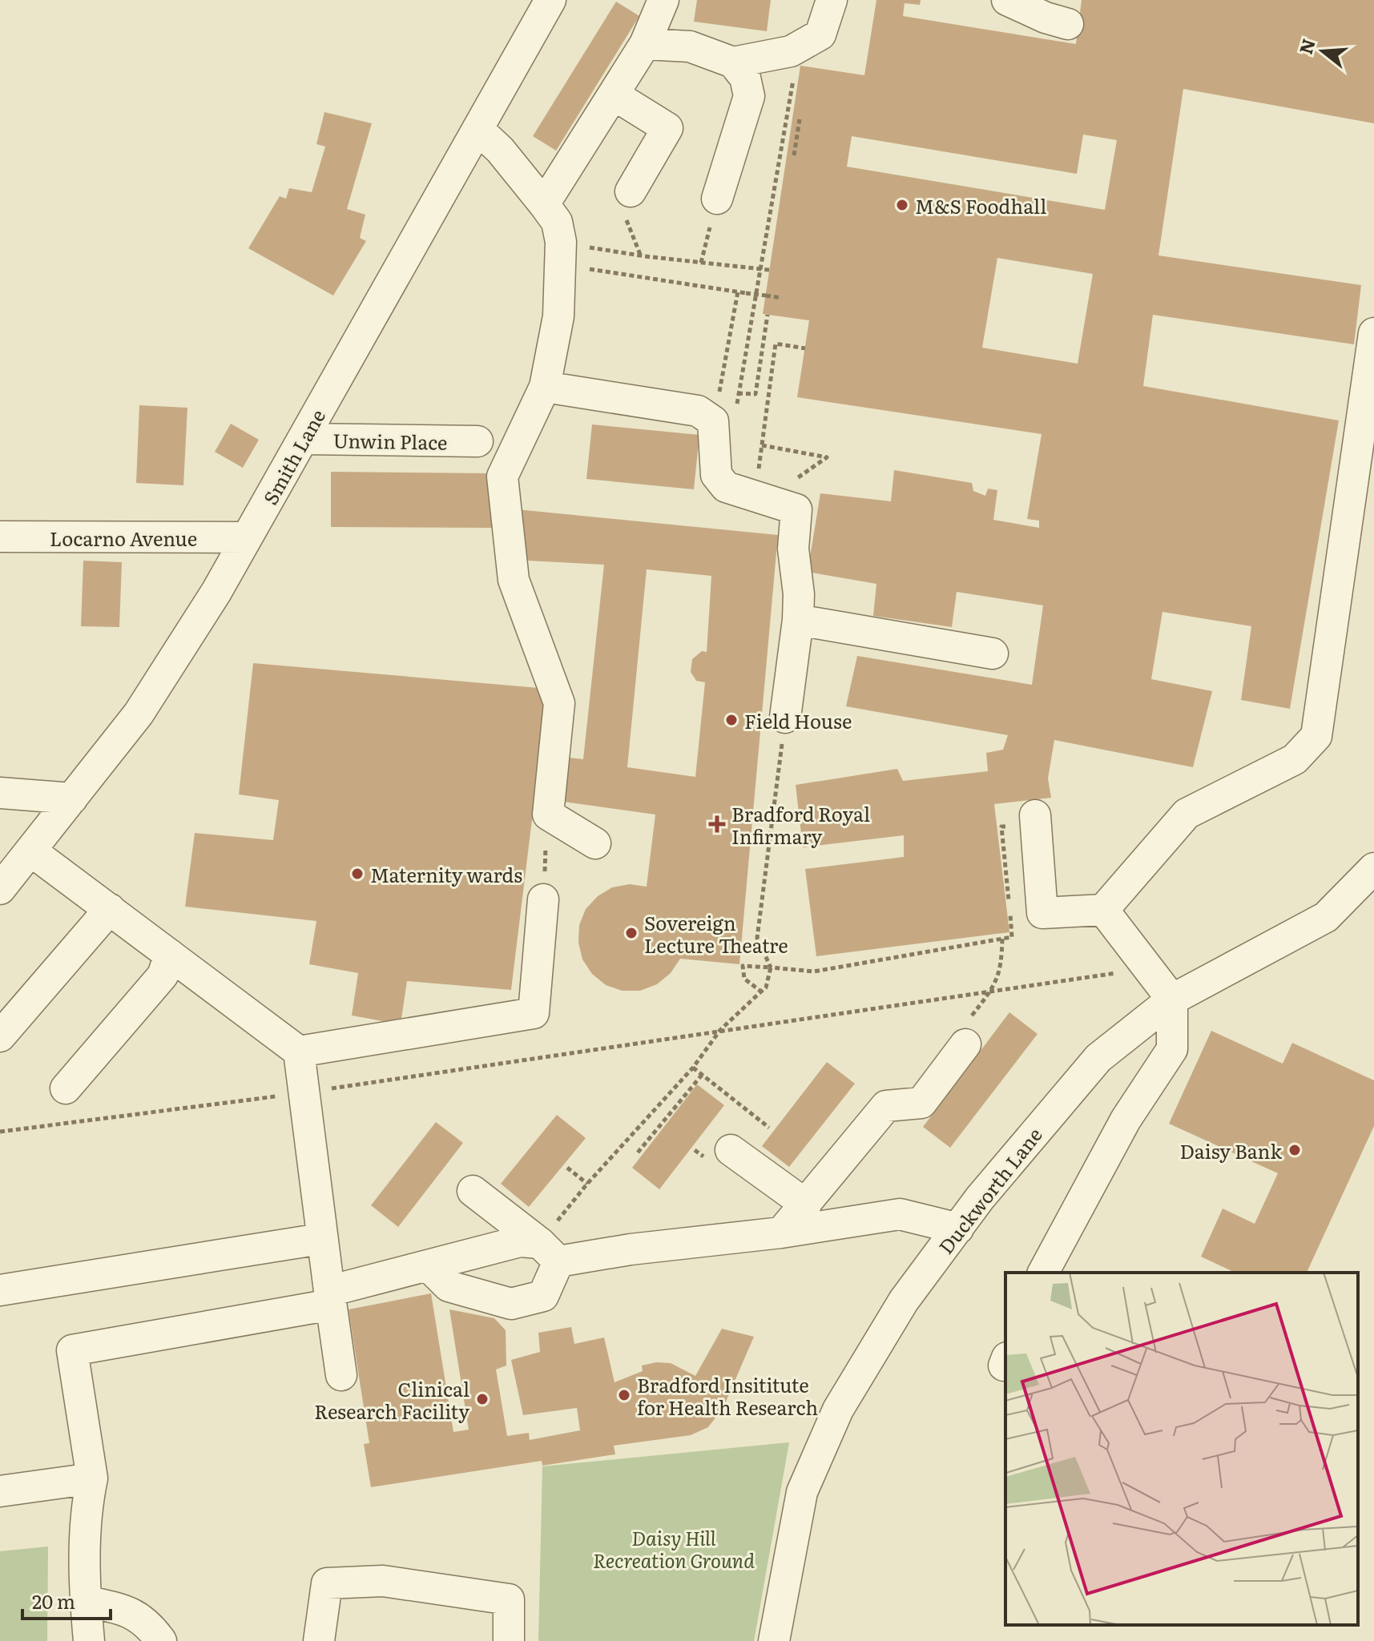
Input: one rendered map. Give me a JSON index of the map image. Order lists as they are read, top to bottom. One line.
{"streets":{"street":["Unwin Place","Smith Lane","Locarno Avenue","Duckworth Lane"]},"crossings":[["Unwin Place","Smith Lane"],["Smith Lane","Locarno Avenue"]],"parks":["Daisy Hill Recreation Ground"],"places":{"other":["M&S Foodhall","Field House","Maternity wards","Sovereign Lecture Theatre","Daisy Bank","Bradford Insititute for Health Research","Clinical Research Facility"],"health":["Bradford Royal Infirmary"]},"scale_bar":"20 m","north":"left"}
